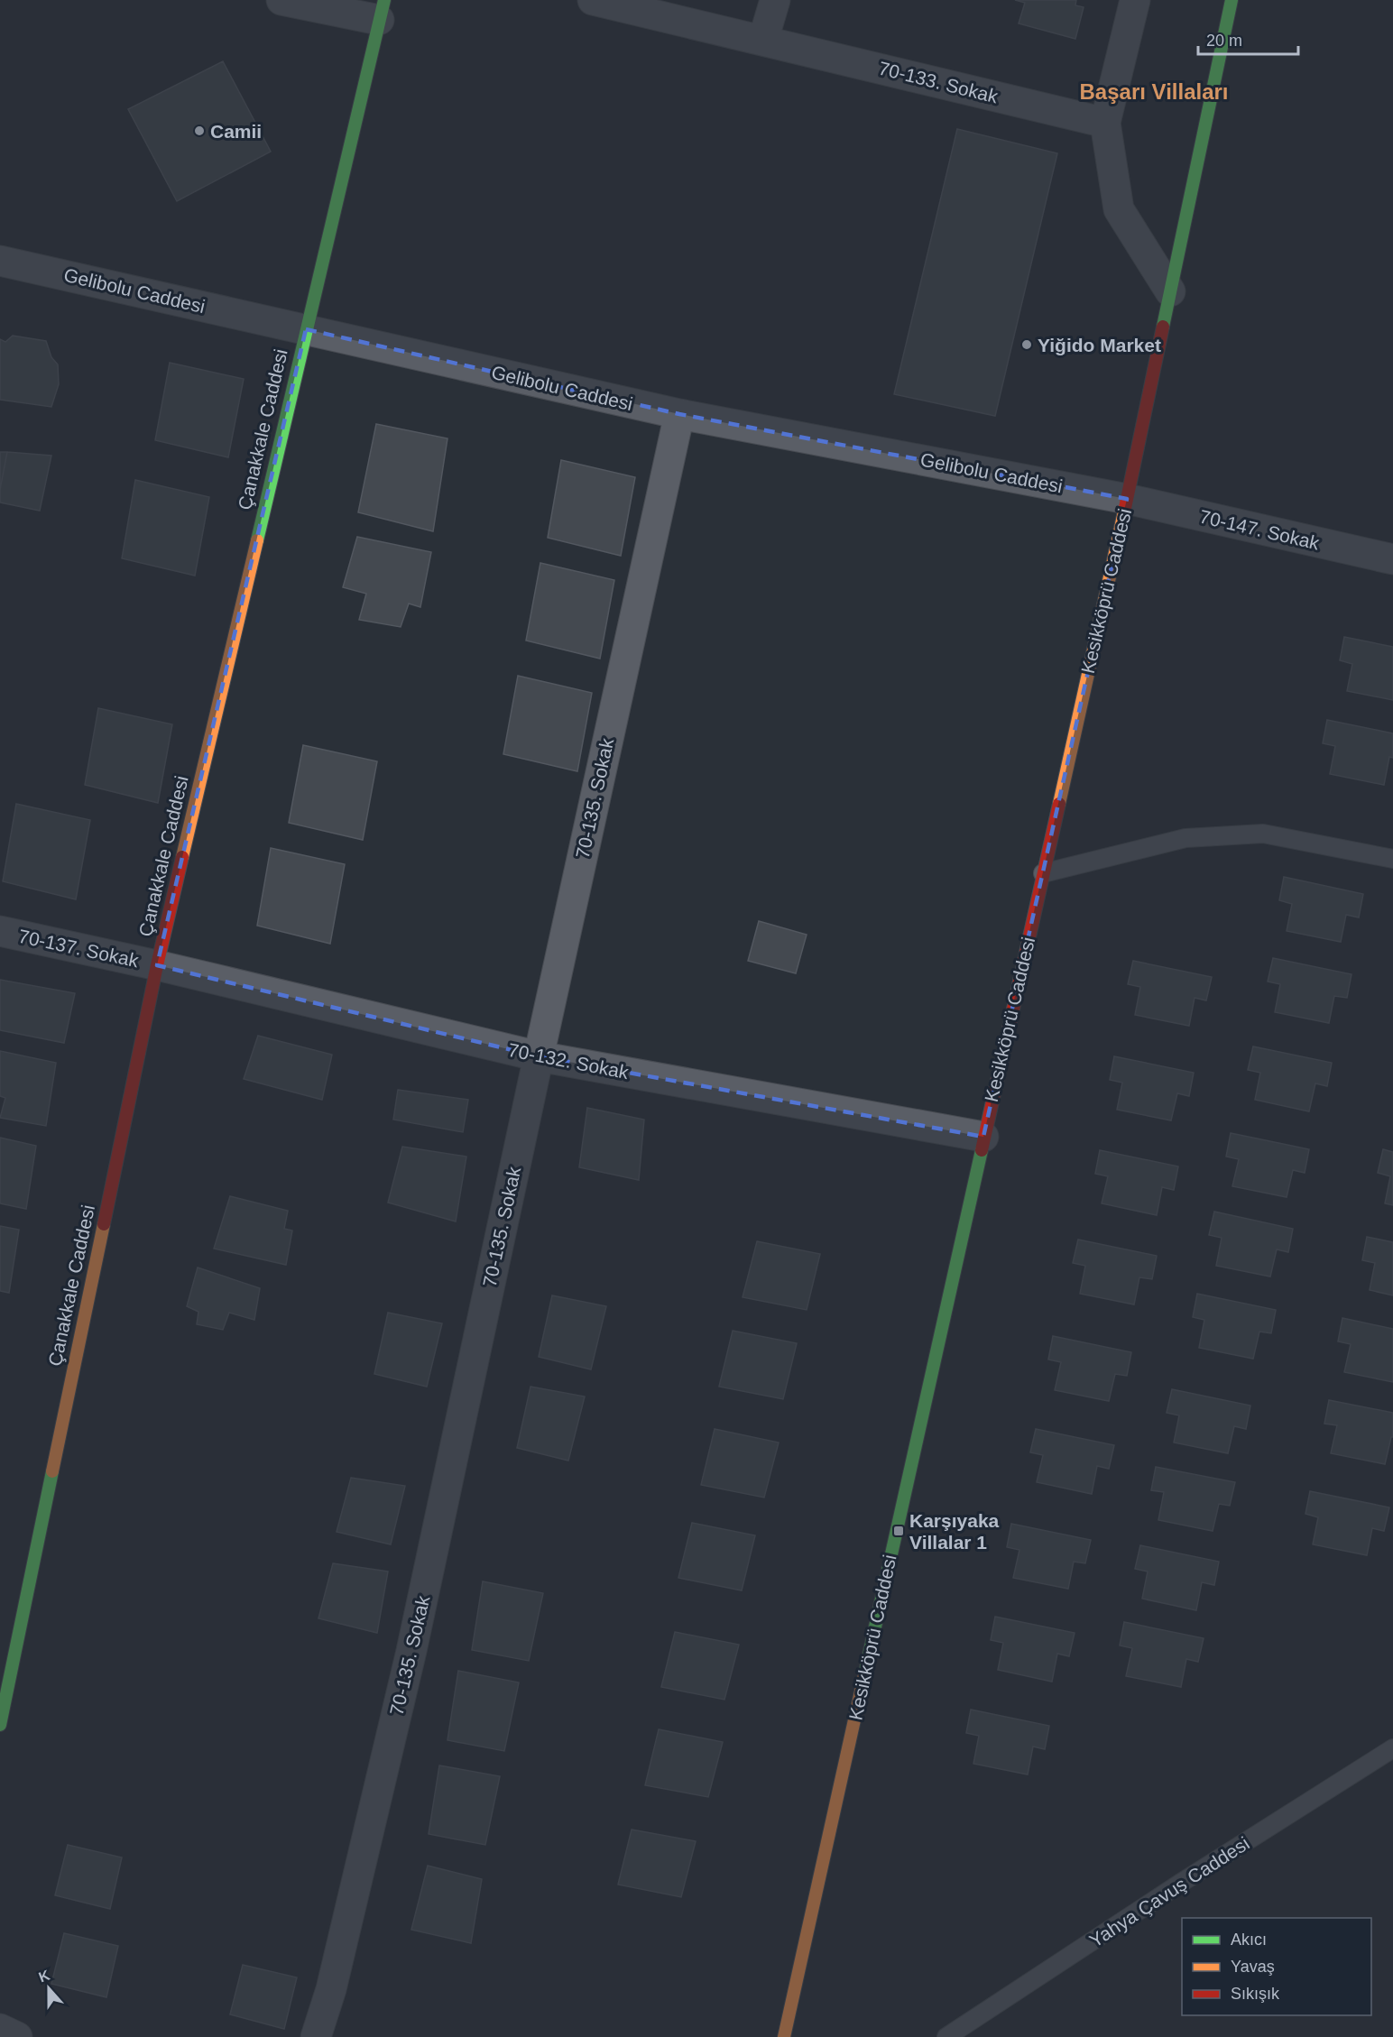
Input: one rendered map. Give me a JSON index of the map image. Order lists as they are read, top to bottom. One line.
{"streets":{"street":["70-133. Sokak","Gelibolu Caddesi","Çanakkale Caddesi","70-147. Sokak","Kesikköprü Caddesi","70-135. Sokak","70-137. Sokak","70-132. Sokak"],"lane":["Yahya Çavuş Caddesi"]},"crossings":[["Gelibolu Caddesi","Çanakkale Caddesi"],["Gelibolu Caddesi","70-147. Sokak"],["Gelibolu Caddesi","Kesikköprü Caddesi"],["Gelibolu Caddesi","70-135. Sokak"],["Çanakkale Caddesi","70-137. Sokak"],["Çanakkale Caddesi","70-132. Sokak"],["70-147. Sokak","Kesikköprü Caddesi"],["Kesikköprü Caddesi","70-132. Sokak"],["70-135. Sokak","70-132. Sokak"],["70-137. Sokak","70-132. Sokak"]],"districts":["Başarı Villaları"],"places":{"other":["Camii","Yiğido Market"],"transit":["Karşıyaka Villalar 1"]},"legend":["Akıcı","Yavaş","Sıkışık"],"scale_bar":"20 m","north":"top"}
